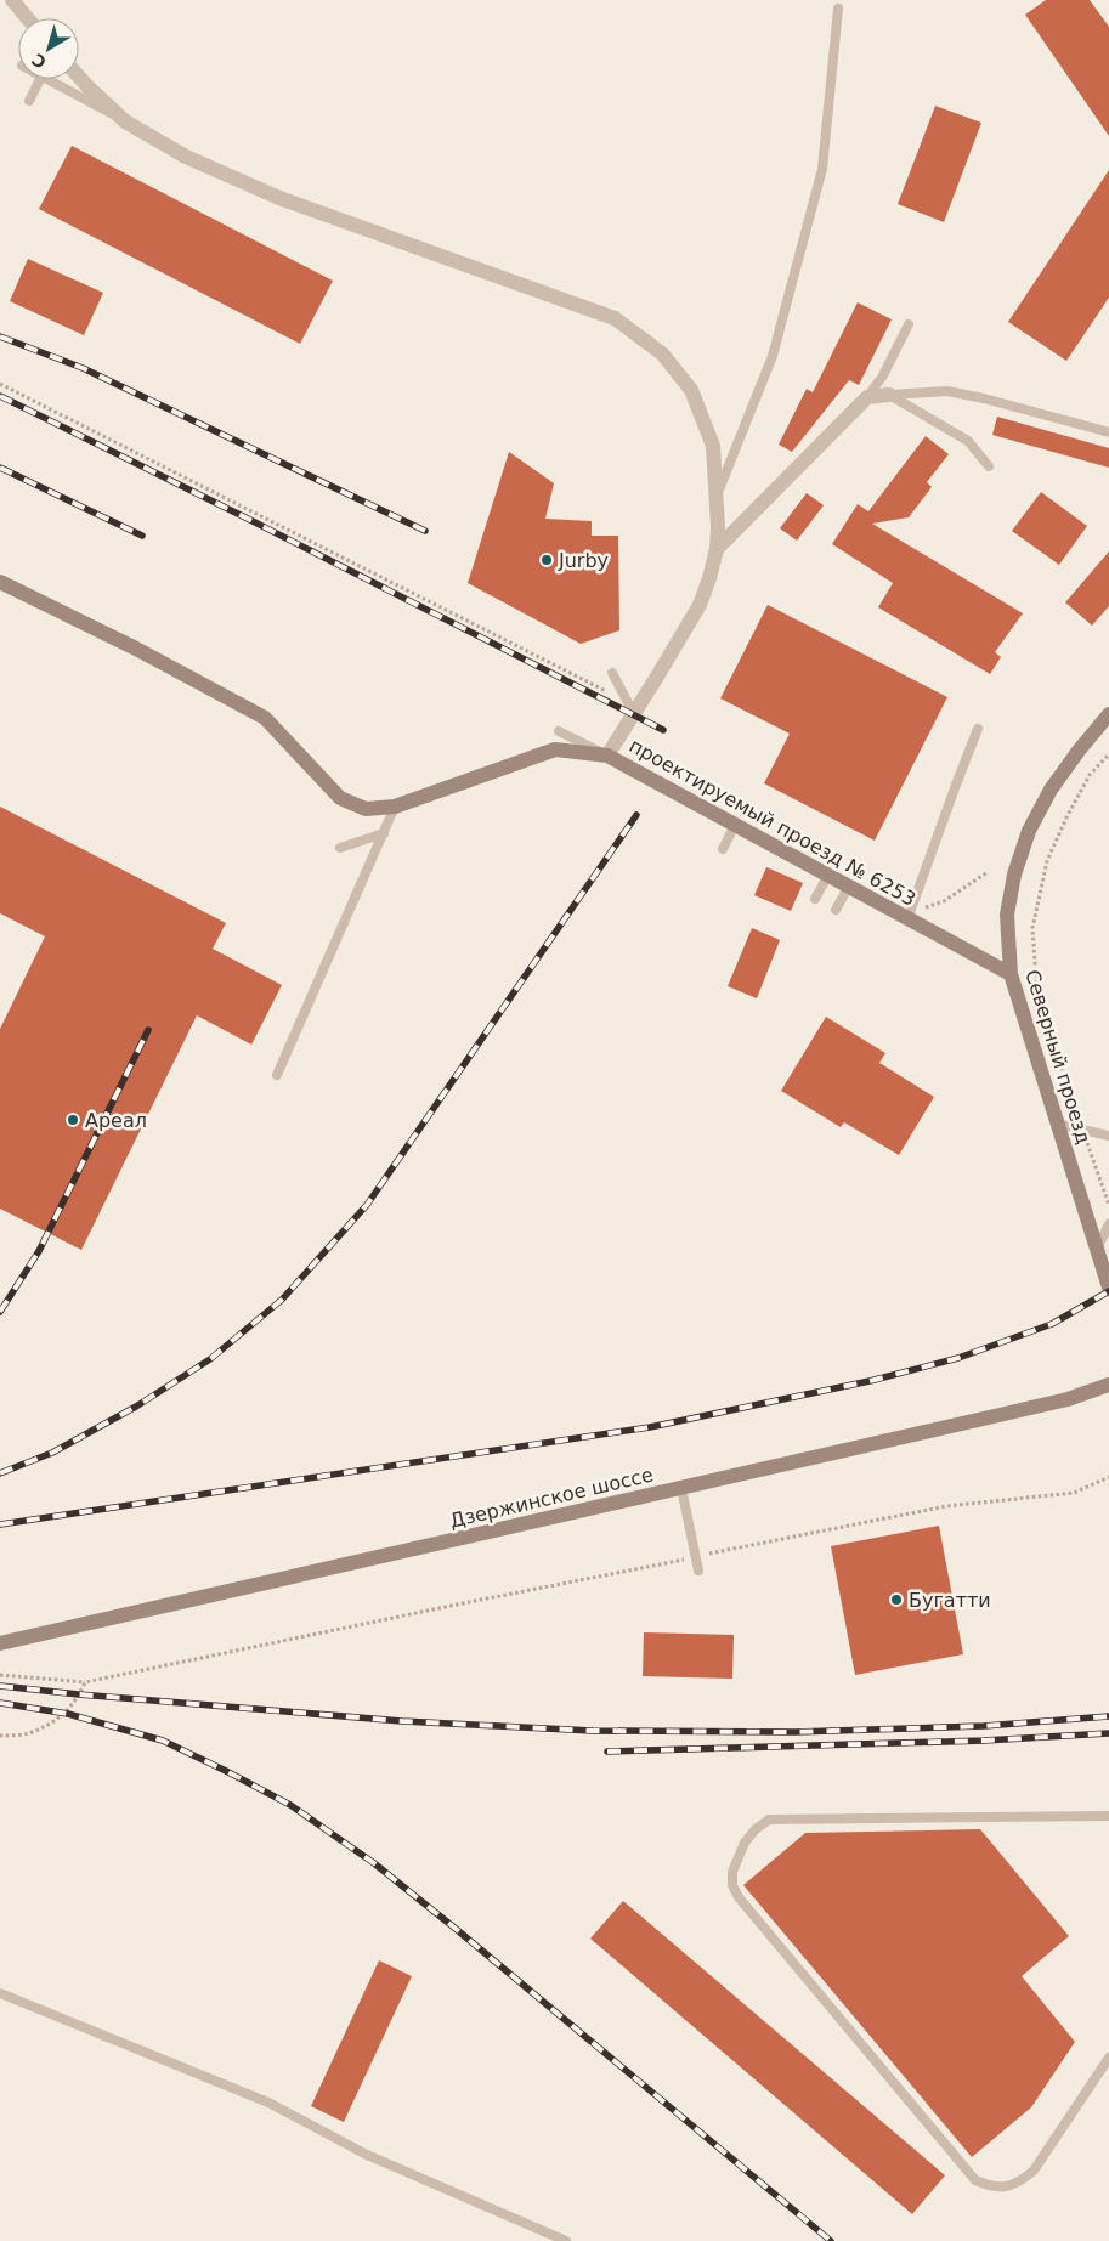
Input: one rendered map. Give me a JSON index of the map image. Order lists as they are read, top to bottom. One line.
{"streets":{"street":["проектируемый проезд № 6253","Северный проезд","Дзержинское шоссе"]},"crossings":[["проектируемый проезд № 6253","Северный проезд"]],"places":["Jurby","Ареал","Бугатти"],"north":"bottom left"}
